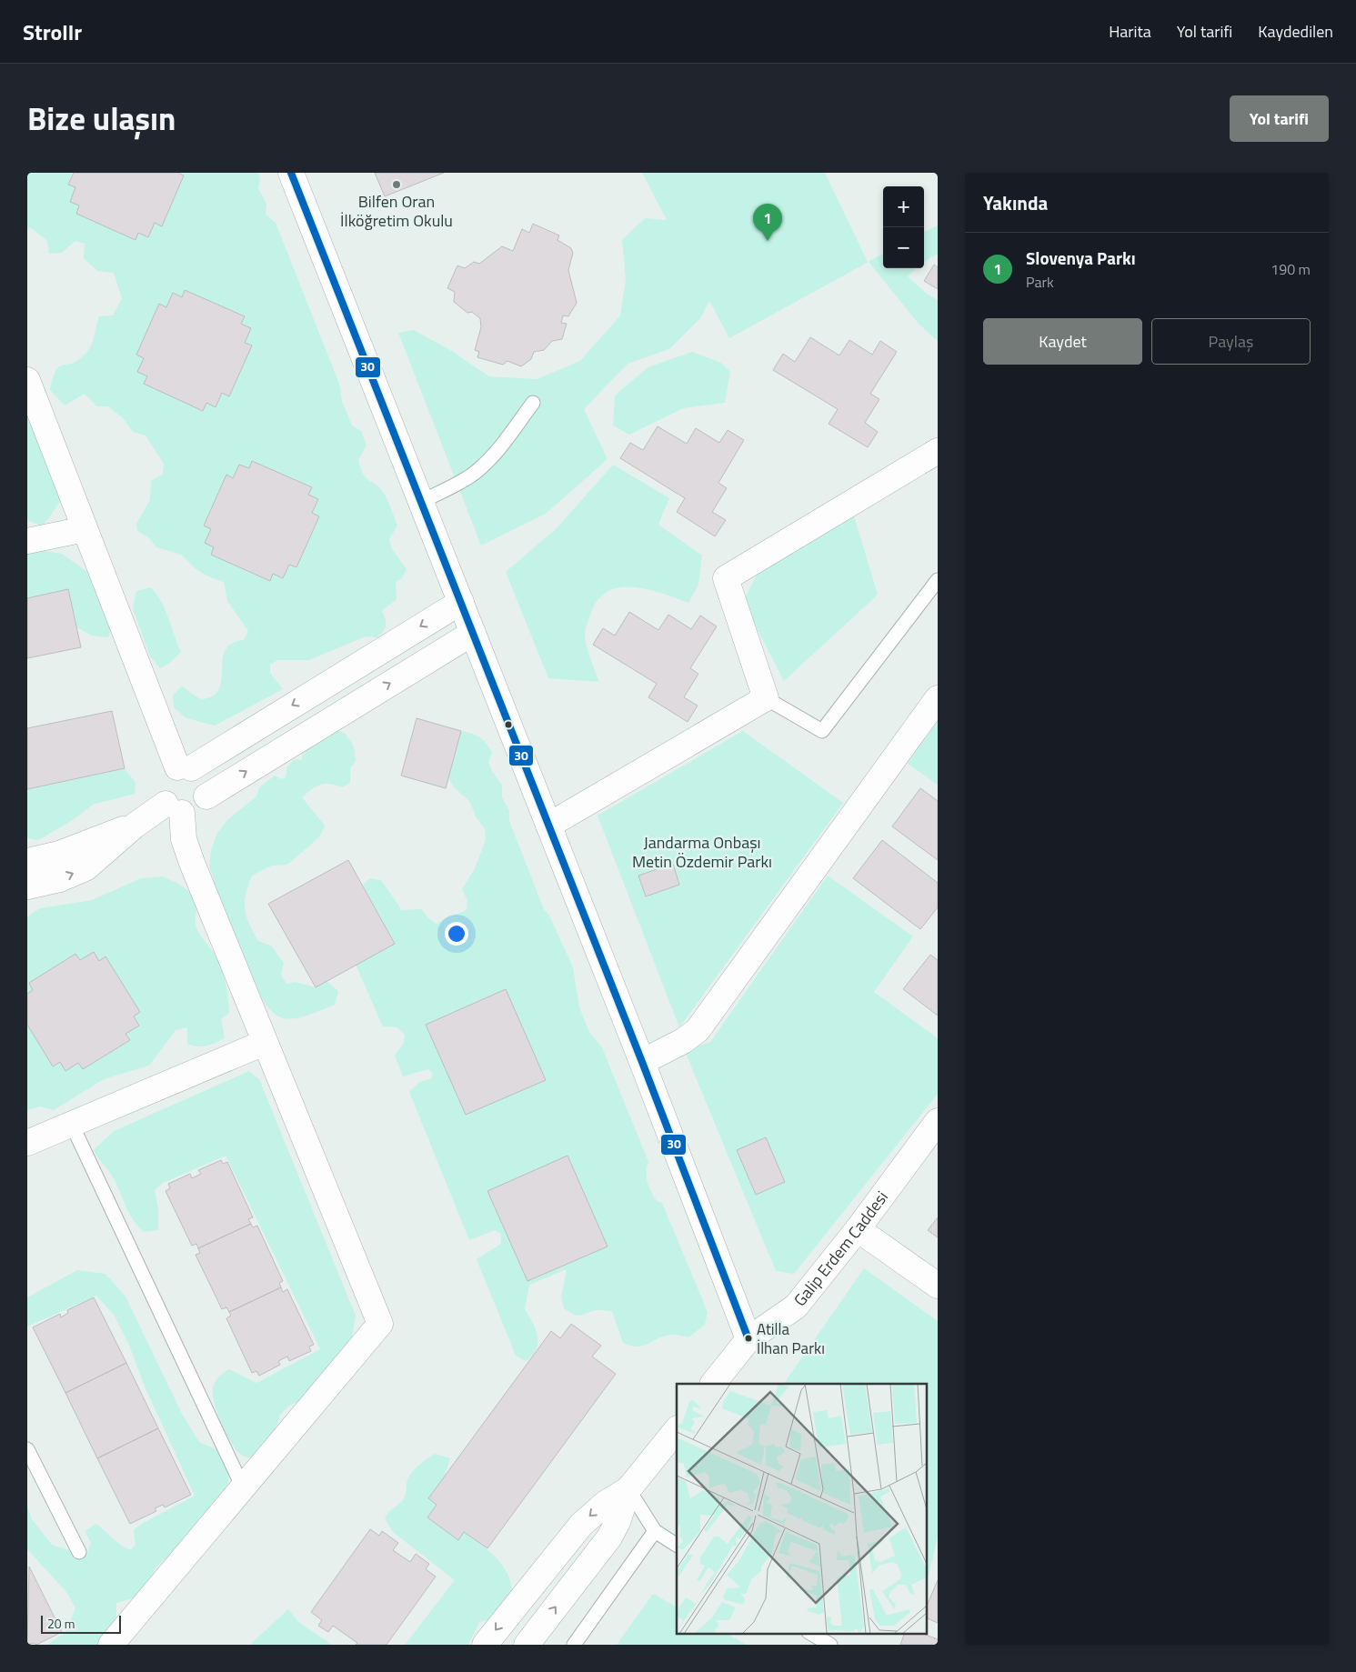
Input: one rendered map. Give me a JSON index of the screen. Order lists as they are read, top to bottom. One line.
{"streets":{"street":["Galip Erdem Caddesi"]},"parks":["Jandarma Onbaşı Metin Özdemir Parkı"],"places":["Bilfen Oran İlköğretim Okulu","Atilla İlhan Parkı"],"lines":["transit line 30"],"scale_bar":"20 m","page":{"header":"Strollr","nav":["Harita","Yol tarifi","Kaydedilen"],"title":"Bize ulaşın","buttons":["Yol tarifi",["Kaydet","Paylaş"]],"heading":"Yakında","map_buttons":["+","−"],"pins":"1","list":[{"mark":"1","name":"Slovenya Parkı","note":"Park","value":"190 m"}],"scale":"20 m"}}
